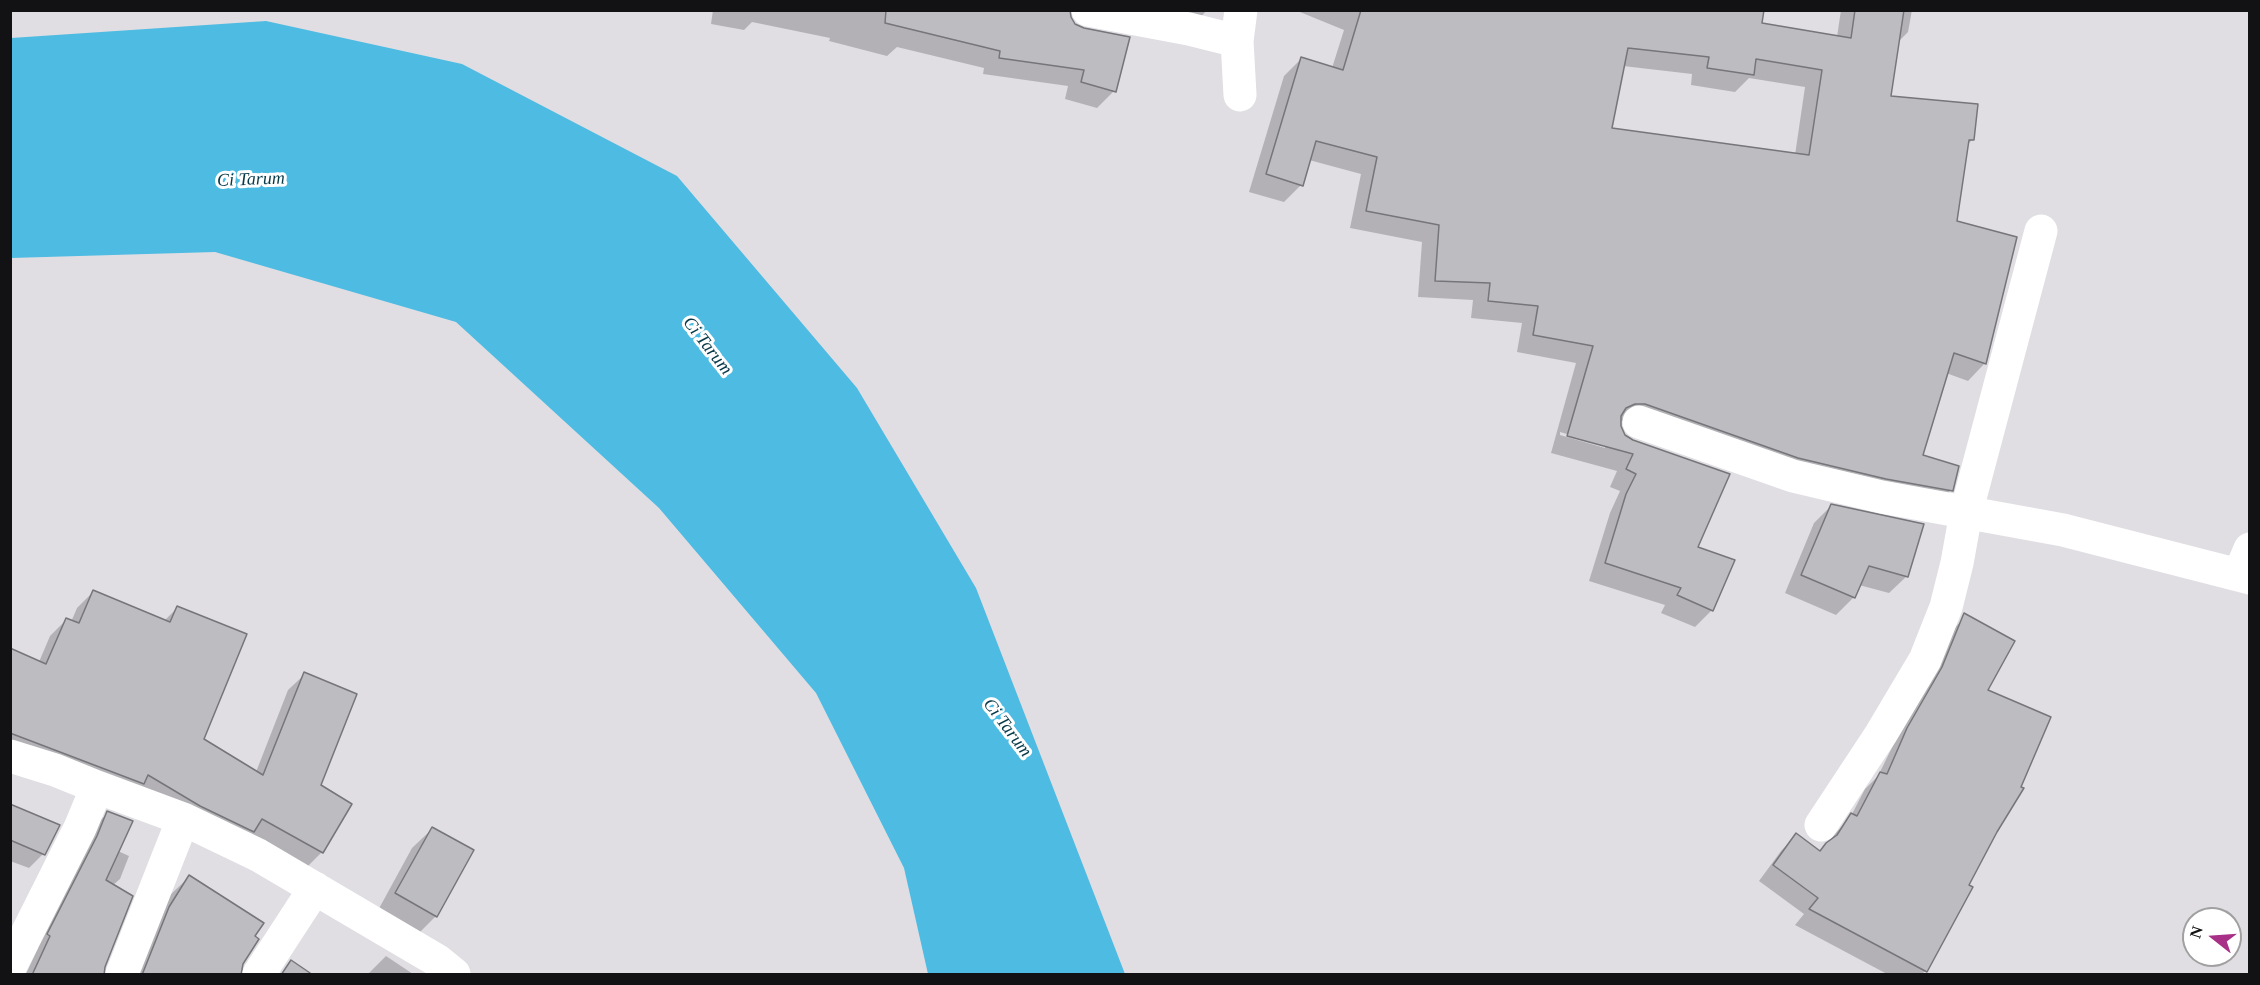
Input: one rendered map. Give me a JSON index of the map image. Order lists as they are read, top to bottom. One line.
{"water":["Ci Tarum"],"north":"left"}
